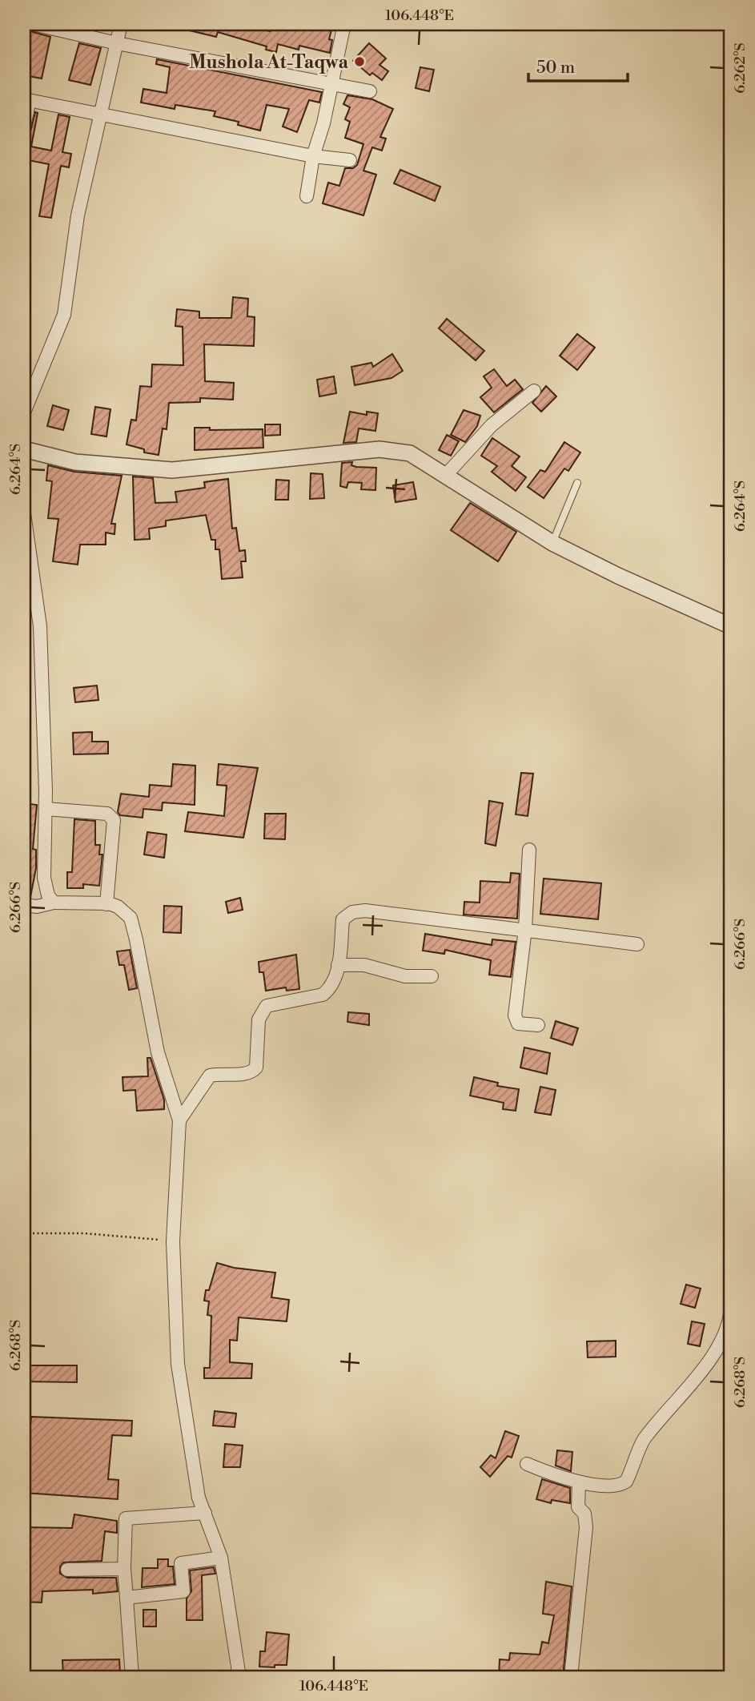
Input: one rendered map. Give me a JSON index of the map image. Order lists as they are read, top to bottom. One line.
{"places":["Mushola At-Taqwa"],"scale_bar":"50 m","coordinates":["106.448°E","6.262°S","6.264°S","6.266°S","6.268°S"]}
